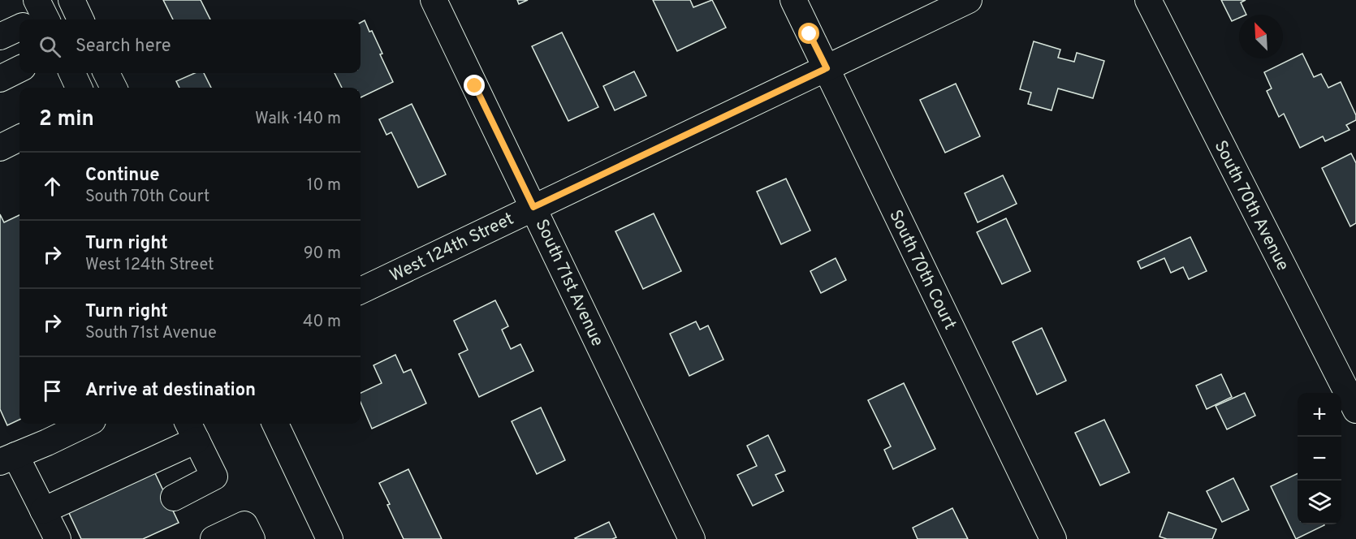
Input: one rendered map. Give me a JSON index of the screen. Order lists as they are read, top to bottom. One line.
{"streets":{"street":["South 70th Avenue","West 124th Street","South 70th Court","South 71st Avenue"]},"crossings":[["West 124th Street","South 70th Court"],["West 124th Street","South 71st Avenue"]],"north":"top left","page":{"search":"Search here","heading":["2 min","Walk · 140 m"],"list":[["Continue","South 70th Court","10 m"],["Turn right","West 124th Street","90 m"],["Turn right","South 71st Avenue","40 m"],"Arrive at destination"],"map_buttons":["+","−"]}}
